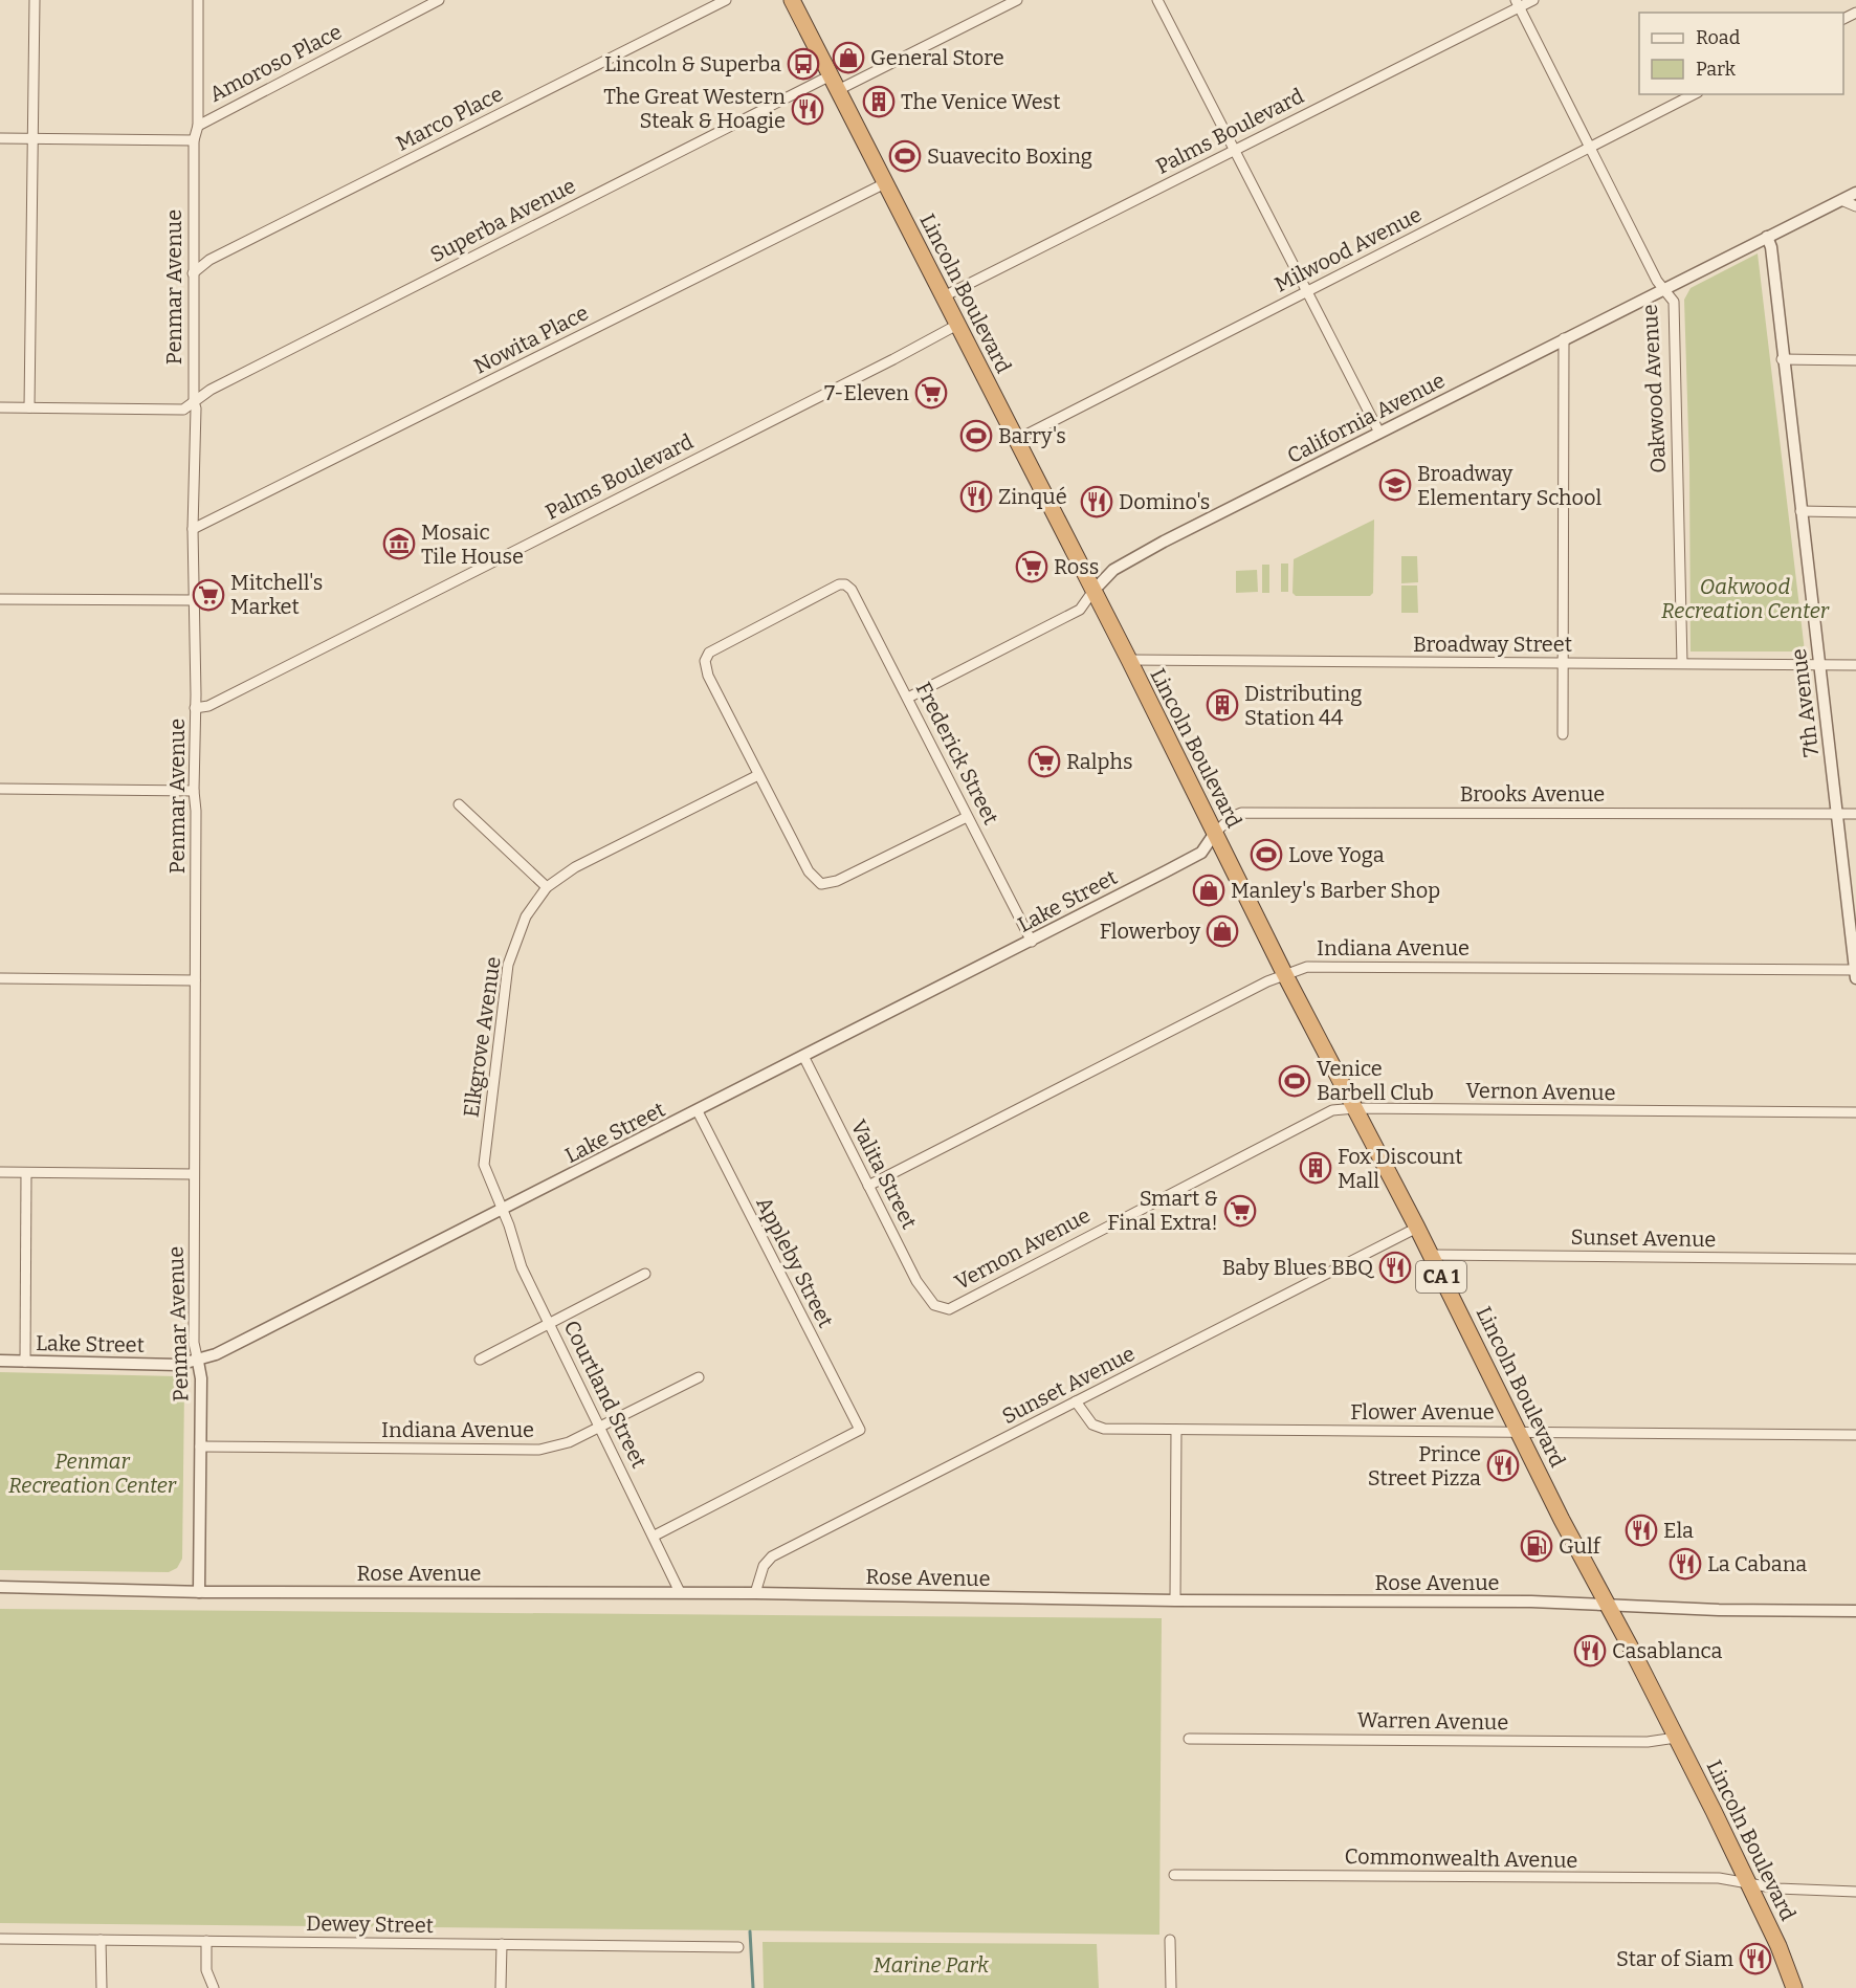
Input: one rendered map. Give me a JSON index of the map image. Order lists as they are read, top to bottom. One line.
{"streets":{"highway":["Lincoln Boulevard","CA 1"],"street":["Amoroso Place","Marco Place","Palms Boulevard","Superba Avenue","Milwood Avenue","Penmar Avenue","Nowita Place","Oakwood Avenue","California Avenue","Broadway Street","7th Avenue","Frederick Street","Brooks Avenue","Lake Street","Indiana Avenue","Elkgrove Avenue","Vernon Avenue","Valita Street","Sunset Avenue","Appleby Street","Courtland Street","Flower Avenue","Rose Avenue","Warren Avenue","Commonwealth Avenue","Dewey Street"]},"crossings":[["Amoroso Place","Penmar Avenue"],["Marco Place","Penmar Avenue"],["Palms Boulevard","Penmar Avenue"],["Palms Boulevard","Lincoln Boulevard"],["Palms Boulevard","Oakwood Avenue"],["Superba Avenue","Penmar Avenue"],["Superba Avenue","Lincoln Boulevard"],["Milwood Avenue","Lincoln Boulevard"],["Milwood Avenue","Oakwood Avenue"],["Penmar Avenue","Nowita Place"],["Penmar Avenue","Lake Street"],["Penmar Avenue","Indiana Avenue"],["Penmar Avenue","Rose Avenue"],["Lincoln Boulevard","Nowita Place"],["Lincoln Boulevard","California Avenue"],["Lincoln Boulevard","Broadway Street"],["Lincoln Boulevard","Brooks Avenue"],["Lincoln Boulevard","Lake Street"],["Lincoln Boulevard","Indiana Avenue"],["Lincoln Boulevard","Vernon Avenue"],["Lincoln Boulevard","Sunset Avenue"],["Lincoln Boulevard","Flower Avenue"],["Lincoln Boulevard","Rose Avenue"],["Lincoln Boulevard","Warren Avenue"],["Lincoln Boulevard","Commonwealth Avenue"],["Oakwood Avenue","California Avenue"],["Oakwood Avenue","Broadway Street"],["California Avenue","7th Avenue"],["California Avenue","Frederick Street"],["Broadway Street","7th Avenue"],["7th Avenue","Brooks Avenue"],["7th Avenue","Indiana Avenue"],["Frederick Street","Lake Street"],["Frederick Street","Elkgrove Avenue"],["Brooks Avenue","Lake Street"],["Lake Street","Elkgrove Avenue"],["Lake Street","Valita Street"],["Lake Street","Appleby Street"],["Lake Street","Courtland Street"],["Indiana Avenue","Valita Street"],["Indiana Avenue","Courtland Street"],["Elkgrove Avenue","Courtland Street"],["Vernon Avenue","Valita Street"],["Sunset Avenue","Flower Avenue"],["Sunset Avenue","Rose Avenue"],["Appleby Street","Courtland Street"],["Courtland Street","Rose Avenue"]],"parks":["Oakwood Recreation Center","Penmar Recreation Center","Marine Park"],"places":{"shop":["General Store","Manley's Barber Shop","Flowerboy"],"bus stop":["Lincoln & Superba"],"building":["The Venice West","Distributing Station 44","Fox Discount Mall"],"restaurant":["The Great Western Steak & Hoagie","Zinqué","Domino's","Baby Blues BBQ","Prince Street Pizza","Ela","La Cabana","Casablanca","Star of Siam"],"sports":["Suavecito Boxing","Barry's","Love Yoga","Venice Barbell Club"],"supermarket":["7-Eleven","Ross","Mitchell's Market","Ralphs","Smart & Final Extra!"],"school or university":["Broadway Elementary School"],"museum":["Mosaic Tile House"],"fuel station":["Gulf"]},"legend":["Road","Park"]}
